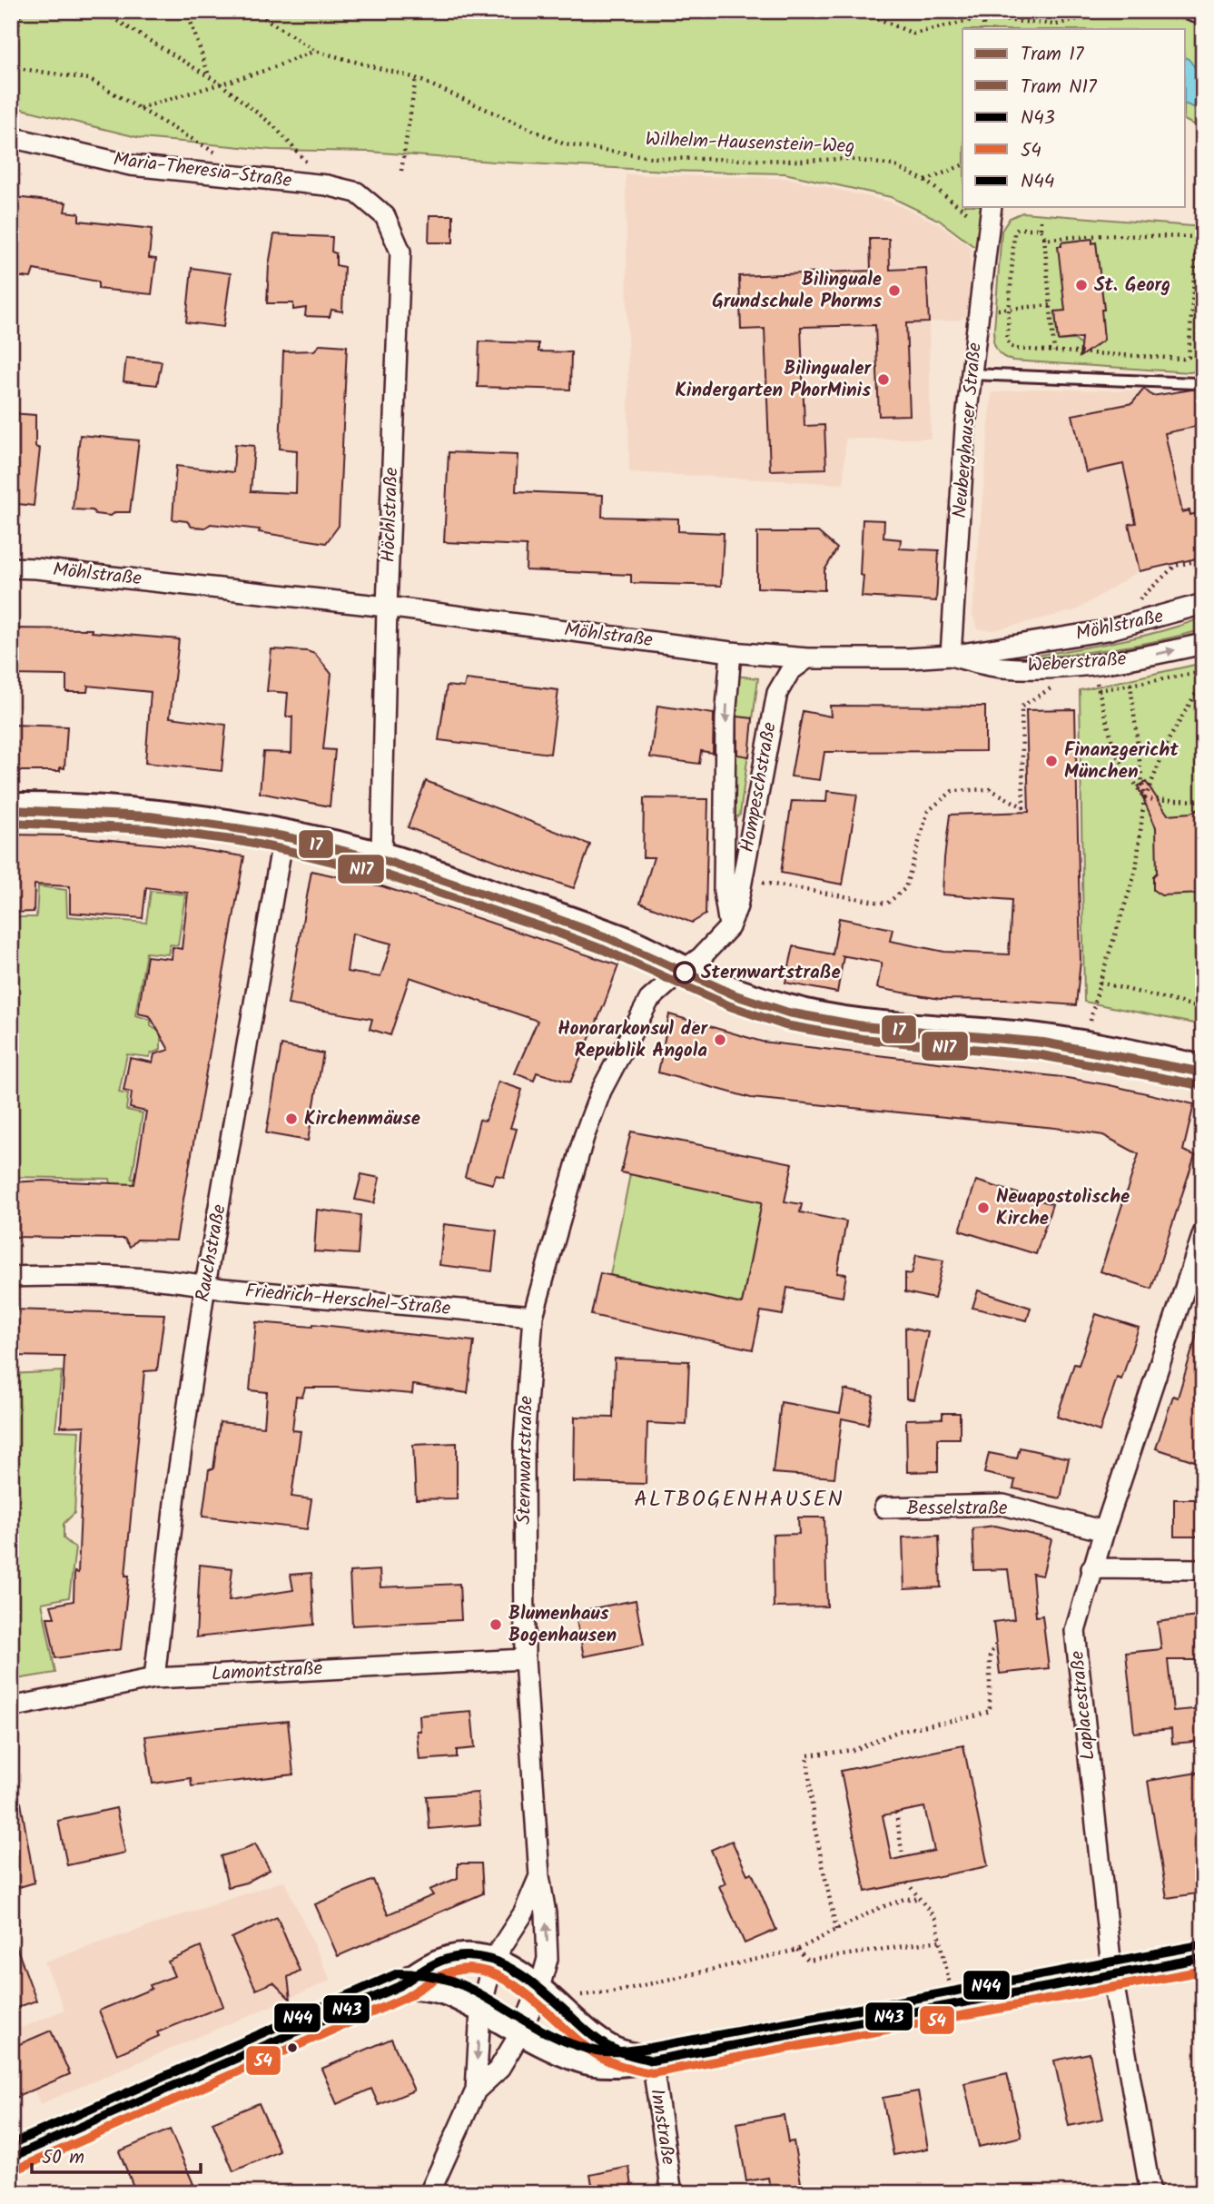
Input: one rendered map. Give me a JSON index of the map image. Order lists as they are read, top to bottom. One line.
{"streets":{"street":["Maria-Theresia-Straße","Neuberghauser Straße","Höchlstraße","Möhlstraße","Weberstraße","Hompeschstraße","Rauchstraße","Friedrich-Herschel-Straße","Sternwartstraße","Besselstraße","Lamontstraße","Laplacestraße","Innstraße"],"path":["Wilhelm-Hausenstein-Weg"]},"crossings":[["Wilhelm-Hausenstein-Weg","Neuberghauser Straße"],["Maria-Theresia-Straße","Höchlstraße"],["Neuberghauser Straße","Möhlstraße"],["Neuberghauser Straße","Weberstraße"],["Höchlstraße","Möhlstraße"],["Möhlstraße","Weberstraße"],["Möhlstraße","Hompeschstraße"],["Hompeschstraße","Sternwartstraße"],["Rauchstraße","Friedrich-Herschel-Straße"],["Rauchstraße","Lamontstraße"],["Friedrich-Herschel-Straße","Sternwartstraße"],["Sternwartstraße","Lamontstraße"],["Besselstraße","Laplacestraße"]],"one_way":["Weberstraße"],"districts":["ALTBOGENHAUSEN"],"places":["St. Georg","Bilinguale Grundschule Phorms","Bilingualer Kindergarten PhorMinis","Finanzgericht München","Sternwartstraße","Honorarkonsul der Republik Angola","Kirchenmäuse","Neuapostolische Kirche","Blumenhaus Bogenhausen"],"lines":["tram line 17","tram line N17","transit line N44","transit line N43","transit line 54"],"legend":["Tram 17","Tram N17","N43","54","N44"],"scale_bar":"50 m"}
